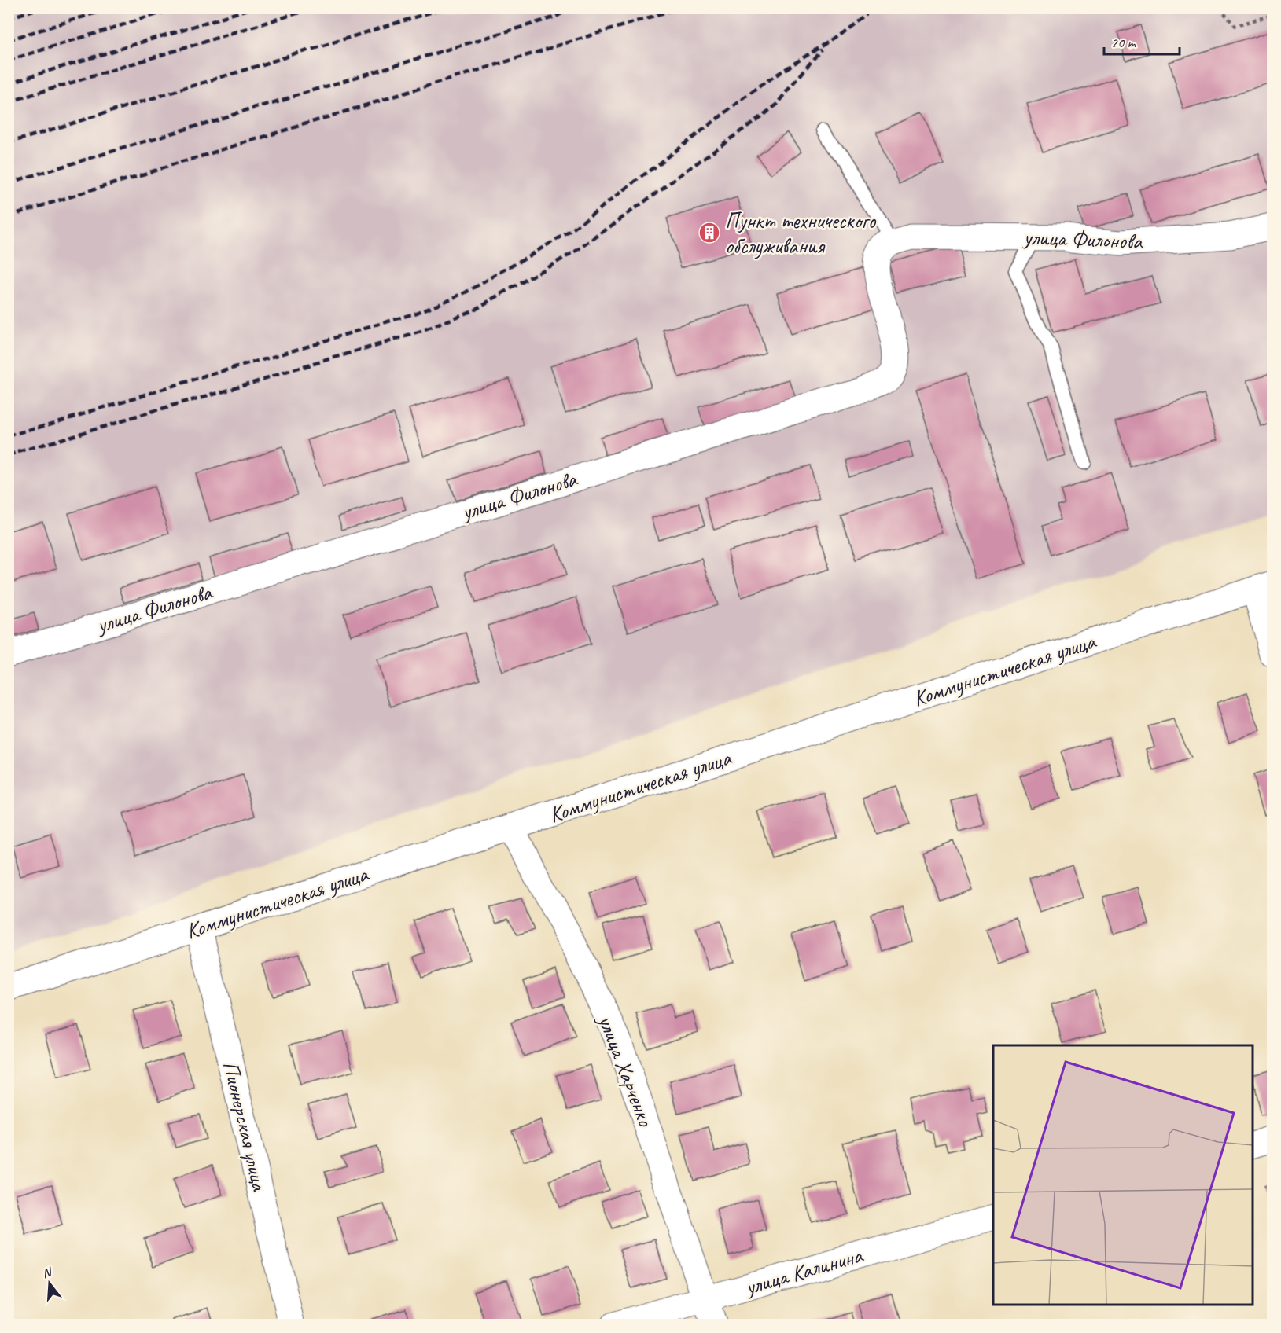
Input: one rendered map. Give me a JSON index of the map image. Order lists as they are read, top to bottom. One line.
{"streets":{"street":["улица Филонова","Коммунистическая улица","улица Харченко","Пионерская улица","улица Калинина"]},"crossings":[["Коммунистическая улица","улица Харченко"],["Коммунистическая улица","Пионерская улица"],["улица Харченко","улица Калинина"]],"places":{"building":["Пункт технического обслуживания"]},"scale_bar":"20 m","north":"top"}
